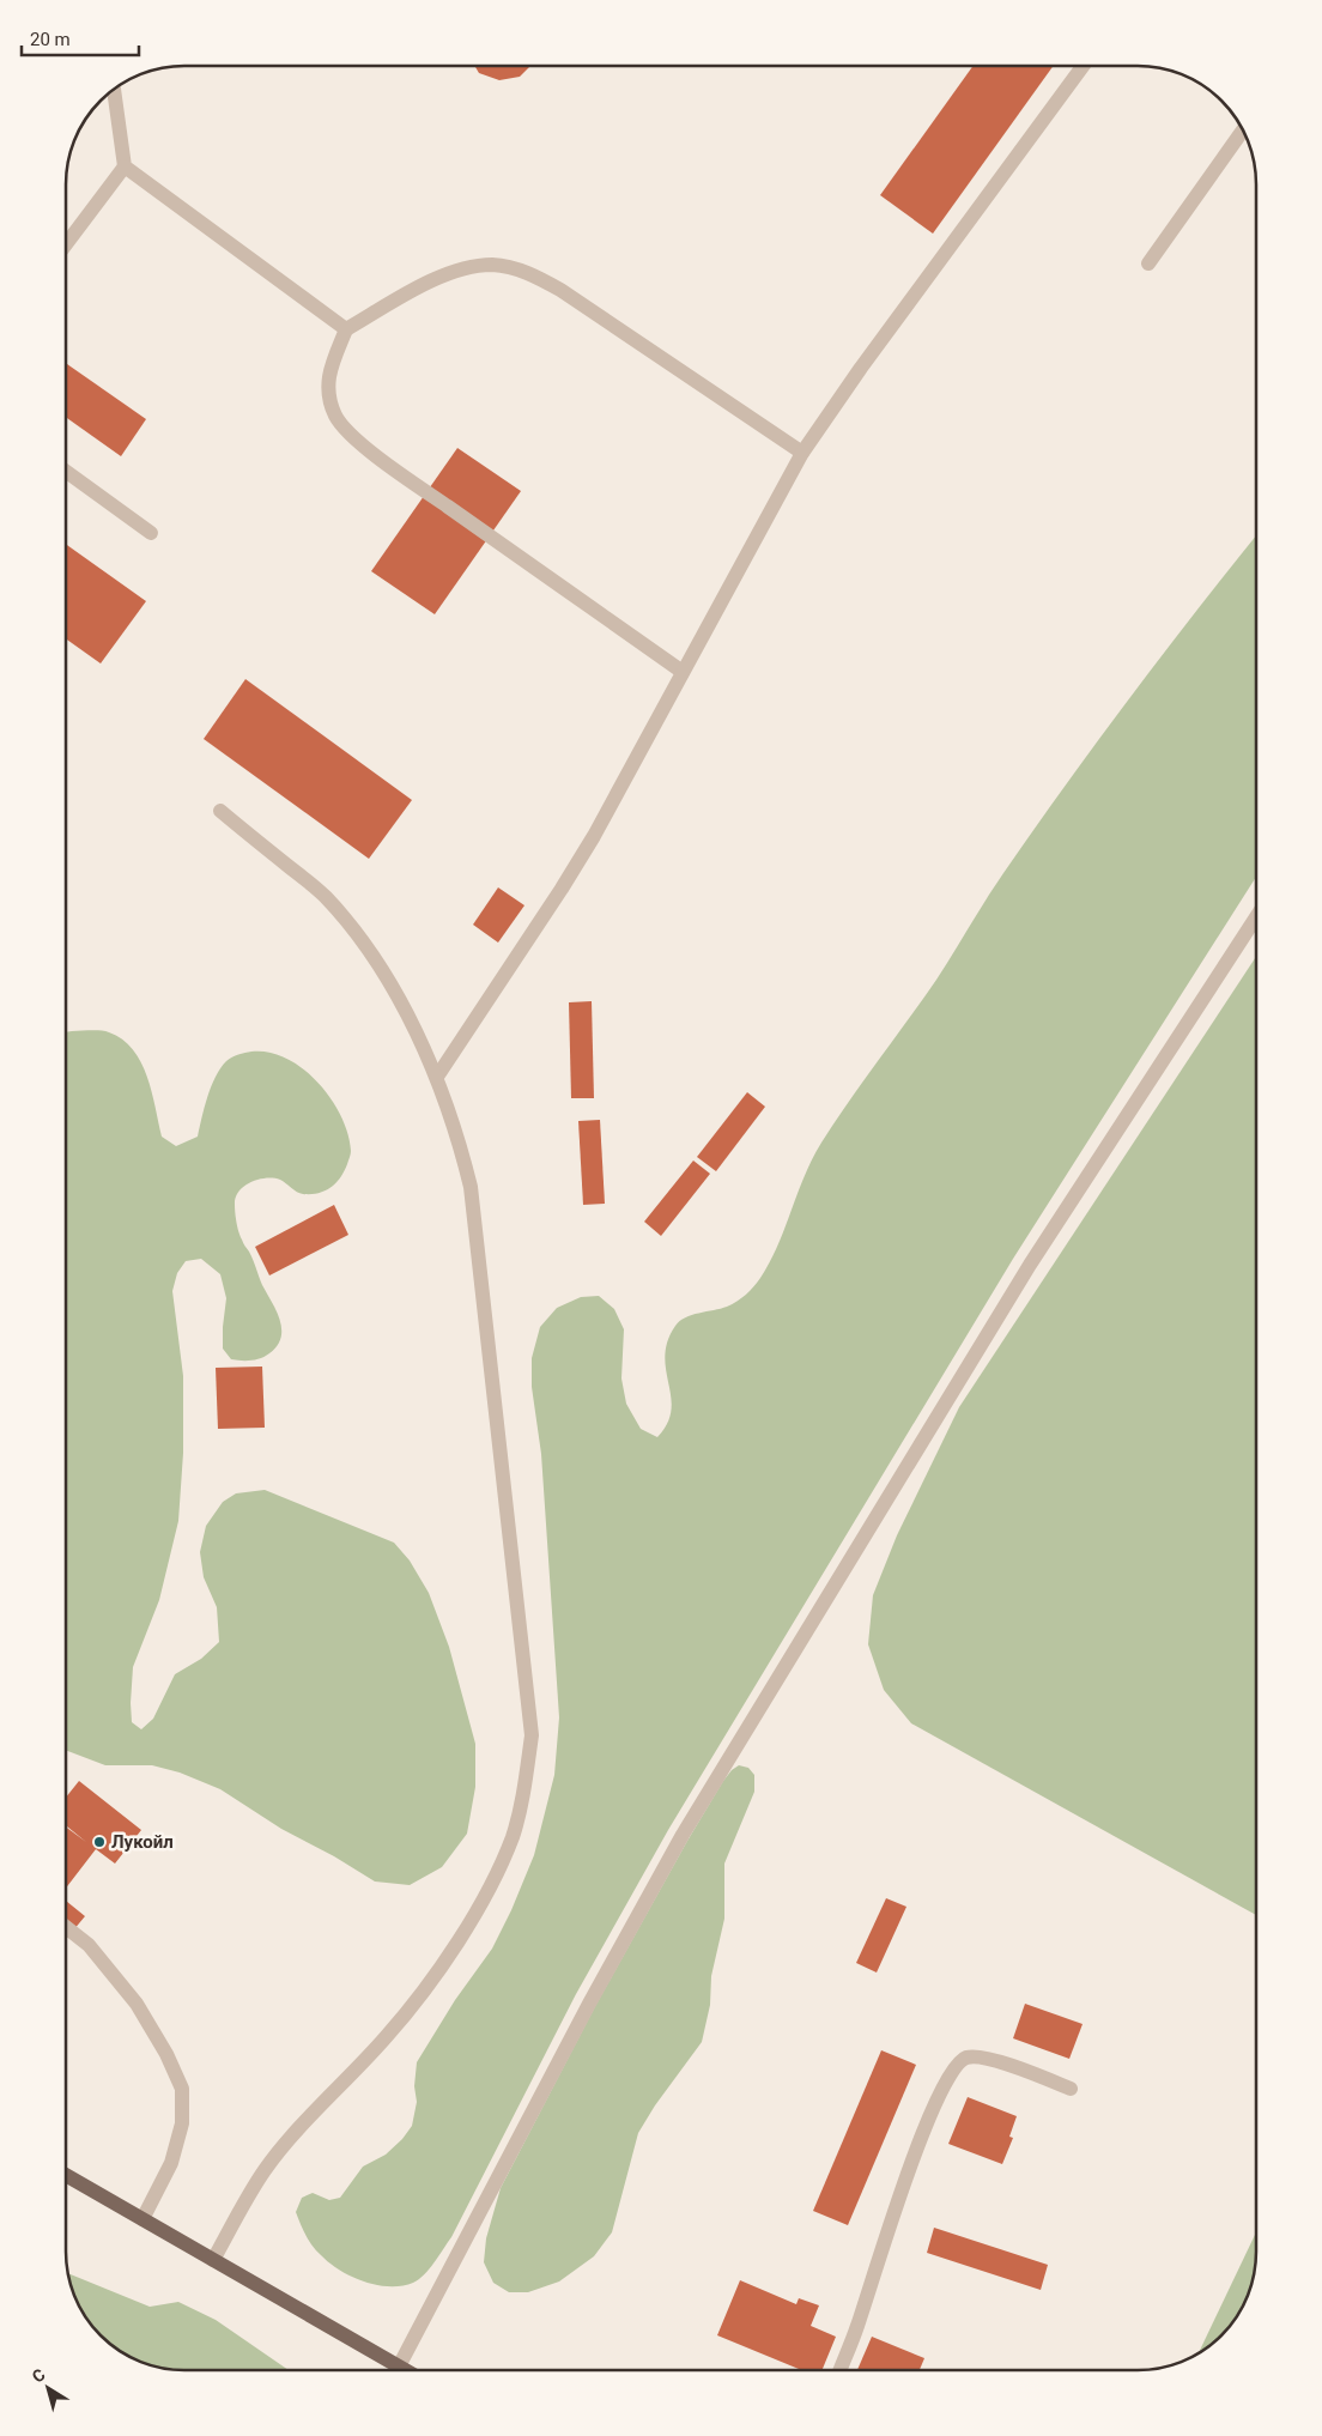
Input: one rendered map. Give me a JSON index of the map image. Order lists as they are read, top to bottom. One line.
{"places":["Лукойл"],"scale_bar":"20 m","north":"top left"}
